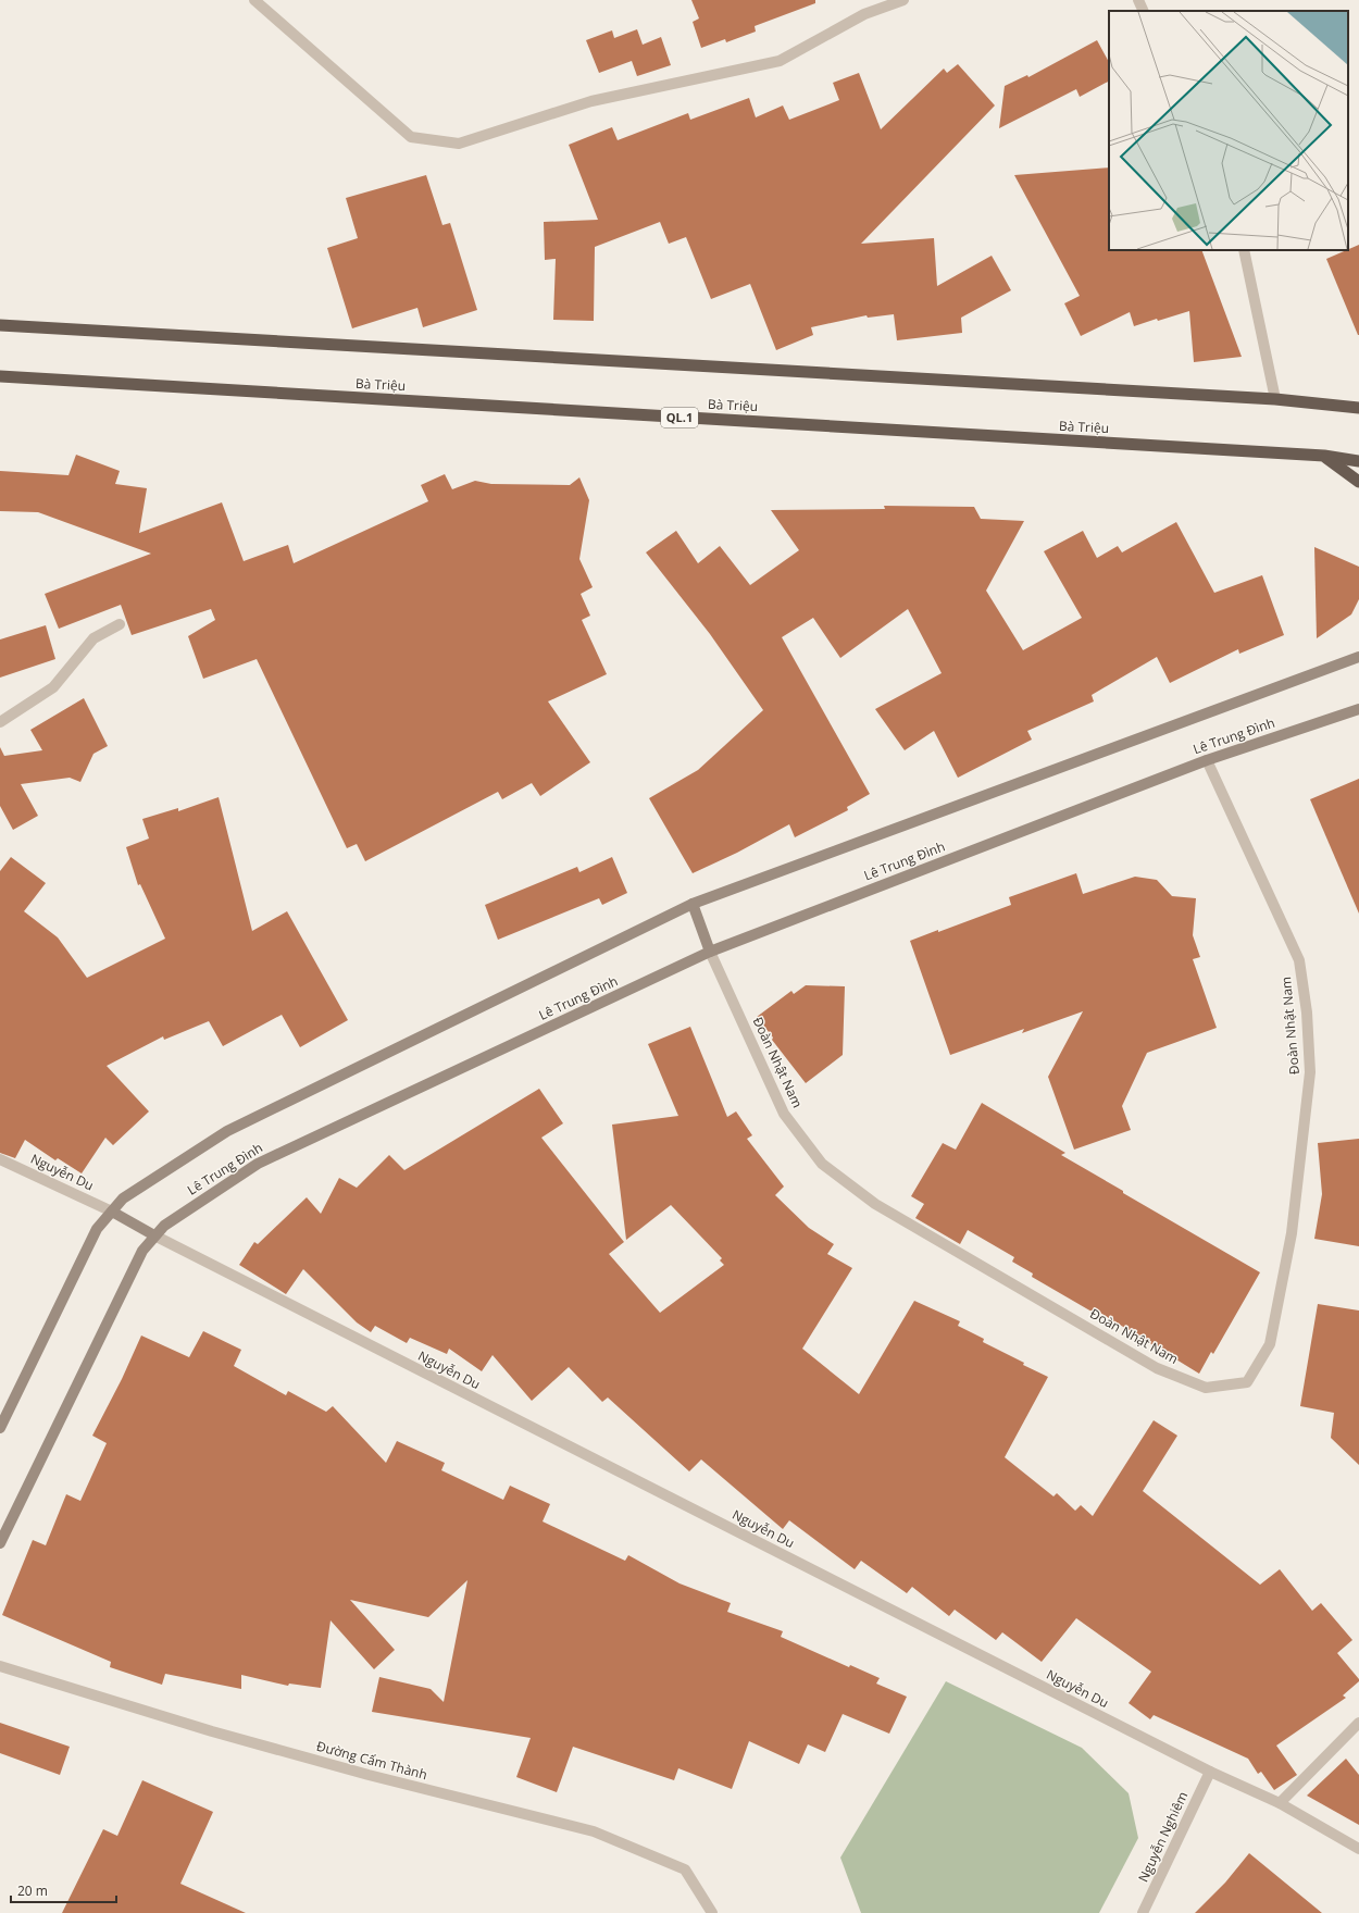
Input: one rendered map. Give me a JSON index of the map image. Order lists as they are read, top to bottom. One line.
{"streets":{"highway":["Bà Triệu","QL.1"],"main road":["Lê Trung Đình"],"street":["Đoàn Nhật Nam","Nguyễn Du","Đường Cẩm Thành","Nguyễn Nghiêm"]},"crossings":[["Lê Trung Đình","Đoàn Nhật Nam"],["Lê Trung Đình","Nguyễn Du"],["Nguyễn Du","Nguyễn Nghiêm"]],"scale_bar":"20 m"}
